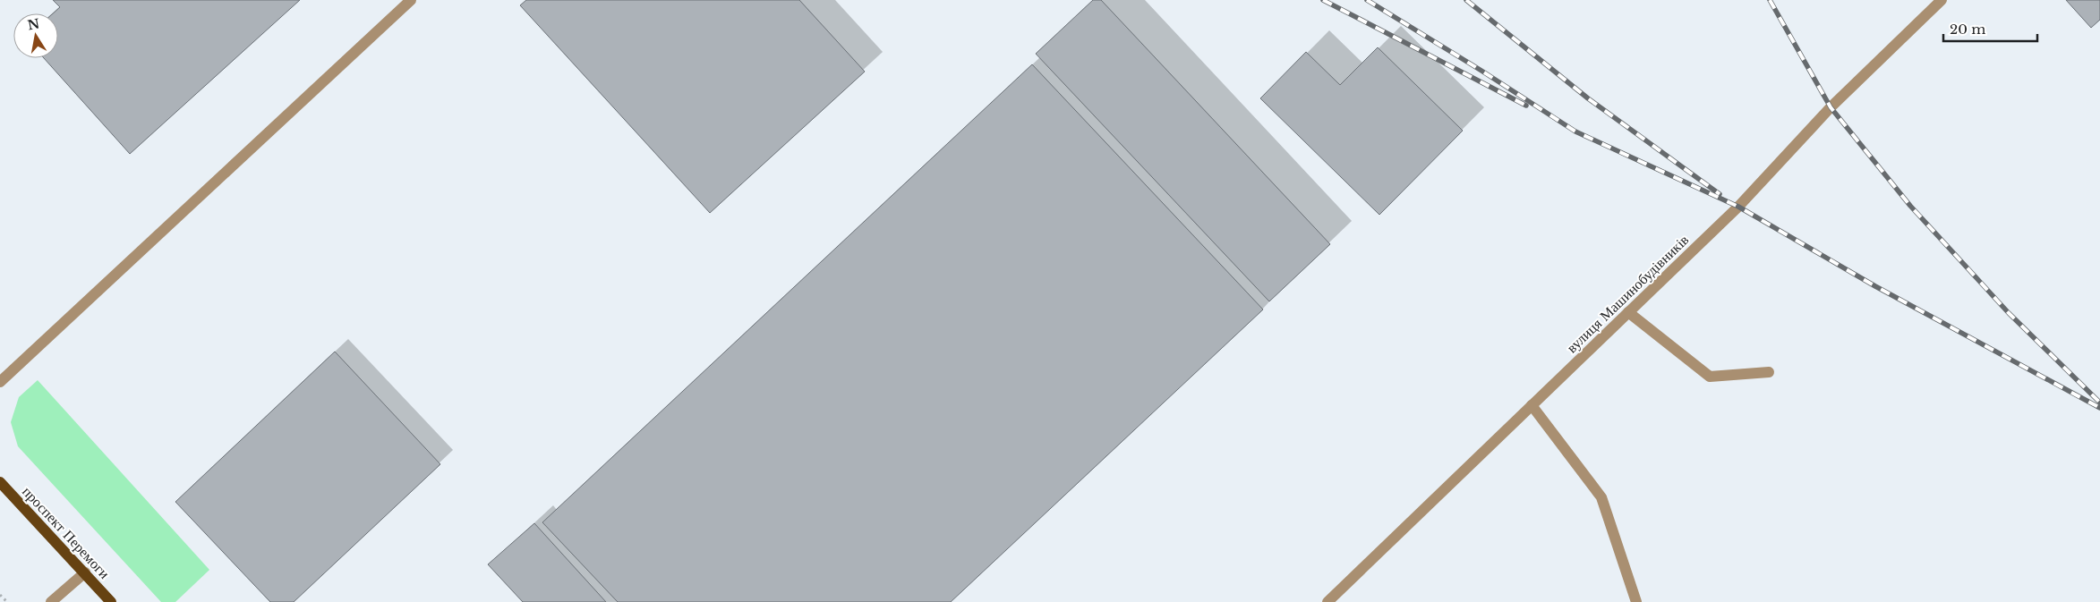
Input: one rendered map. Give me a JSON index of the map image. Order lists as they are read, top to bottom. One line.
{"streets":{"main road":["проспект Перемоги"],"street":["вулиця Машинобудівників"]},"scale_bar":"20 m","north":"top"}
